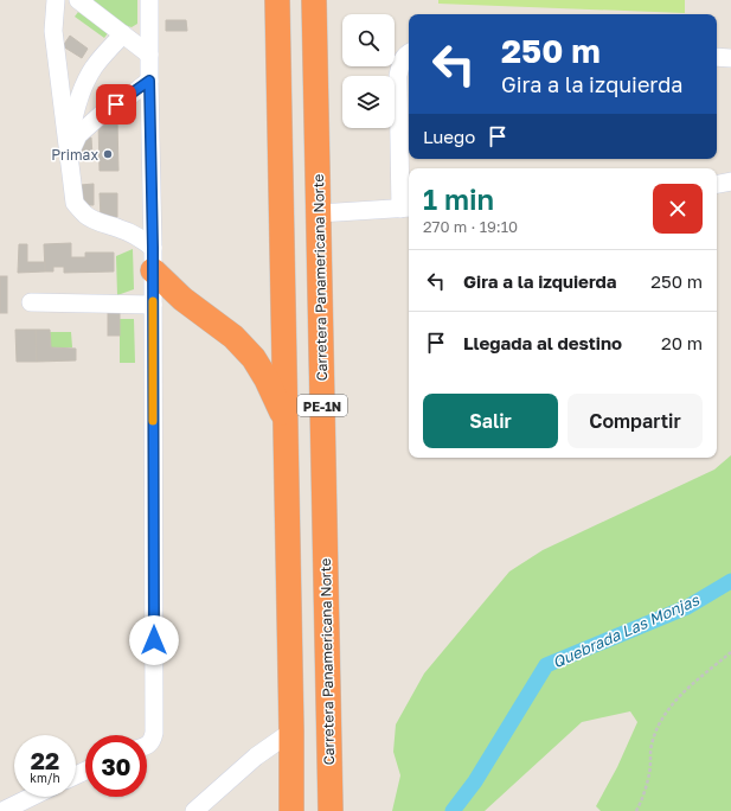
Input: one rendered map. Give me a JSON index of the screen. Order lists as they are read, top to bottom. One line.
{"streets":{"highway":["Carretera Panamericana Norte","PE-1N"]},"water":["Quebrada Las Monjas"],"places":["Primax"],"page":{"turn":["250 m","Gira a la izquierda"],"then":"Luego","heading":["1 min","270 m · 19:10"],"list":[{"name":"Gira a la izquierda","value":"250 m"},{"name":"Llegada al destino","value":"20 m"}],"buttons":["Salir","Compartir"],"speed":"22 km/h","limit":"30"}}
